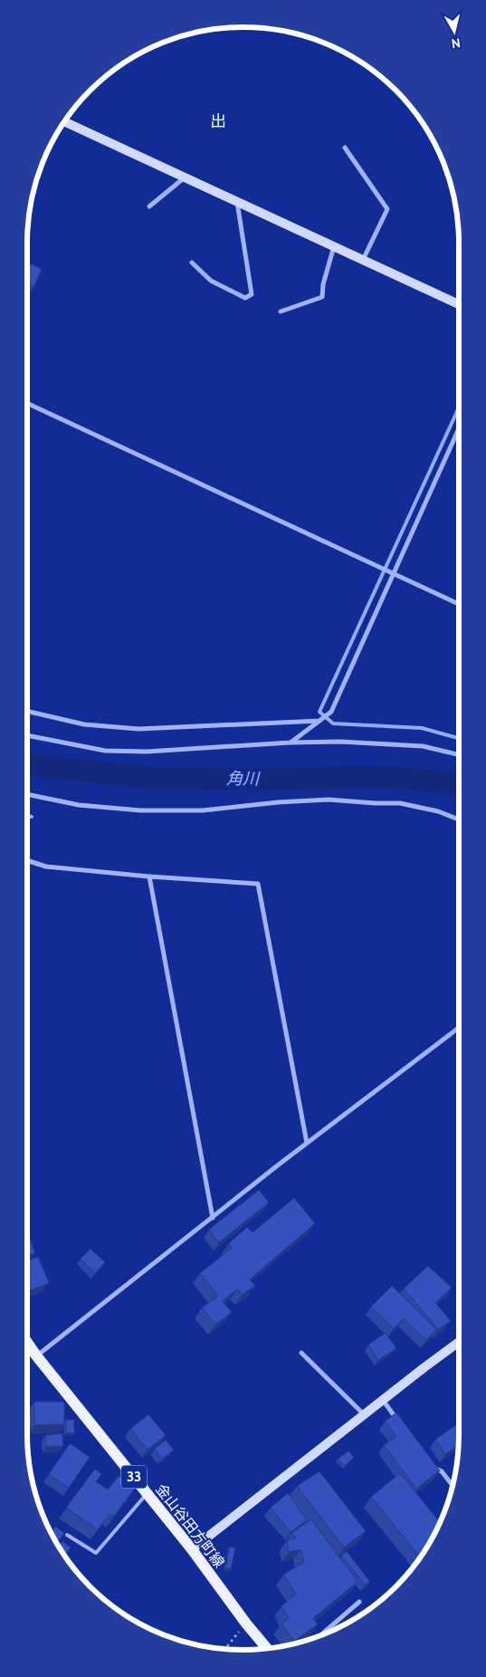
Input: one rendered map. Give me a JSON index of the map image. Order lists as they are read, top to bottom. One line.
{"streets":{"main road":["33","金山谷田方町線"]},"districts":["出"],"water":["角川"],"north":"bottom"}
